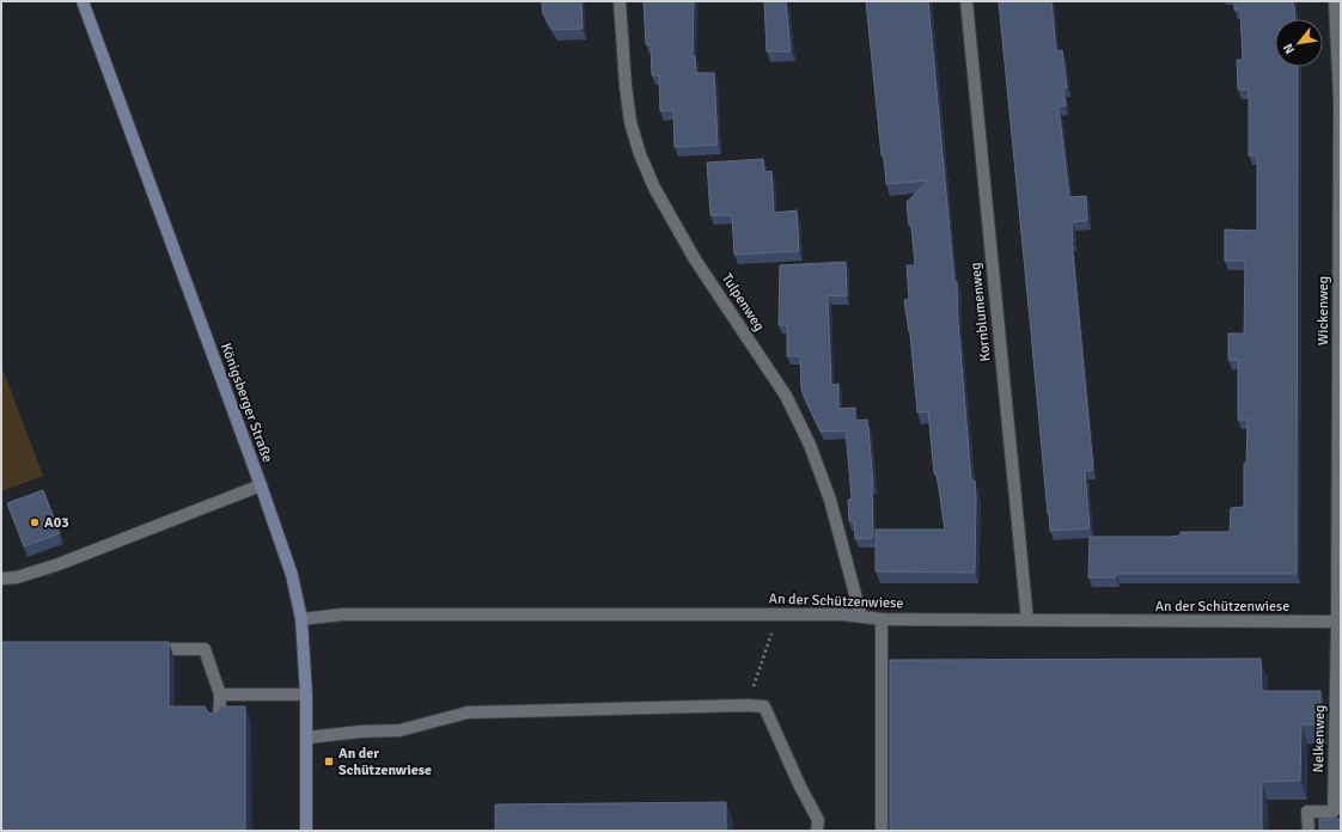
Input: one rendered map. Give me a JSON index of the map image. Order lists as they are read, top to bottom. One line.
{"streets":{"main road":["Königsberger Straße"],"street":["Tulpenweg","Wickenweg","Kornblumenweg","An der Schützenwiese","Nelkenweg"]},"crossings":[["Tulpenweg","An der Schützenwiese"],["Wickenweg","An der Schützenwiese"],["Wickenweg","Nelkenweg"],["Kornblumenweg","An der Schützenwiese"],["Königsberger Straße","An der Schützenwiese"],["An der Schützenwiese","Nelkenweg"]],"places":{"other":["A03"],"transit":["An der Schützenwiese"]},"north":"bottom left"}
